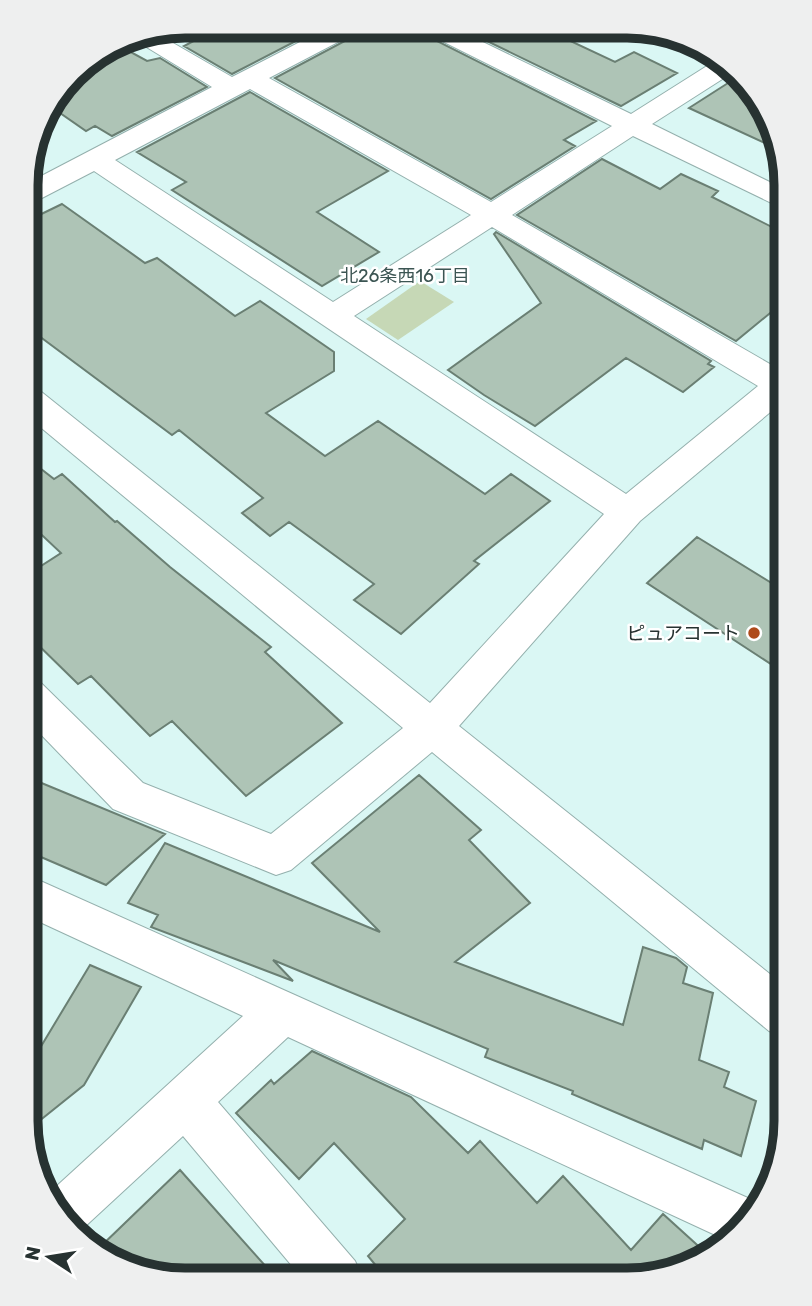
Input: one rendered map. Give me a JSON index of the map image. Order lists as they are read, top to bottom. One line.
{"districts":["北26条西16丁目"],"places":["ピュアコート"],"north":"left"}
